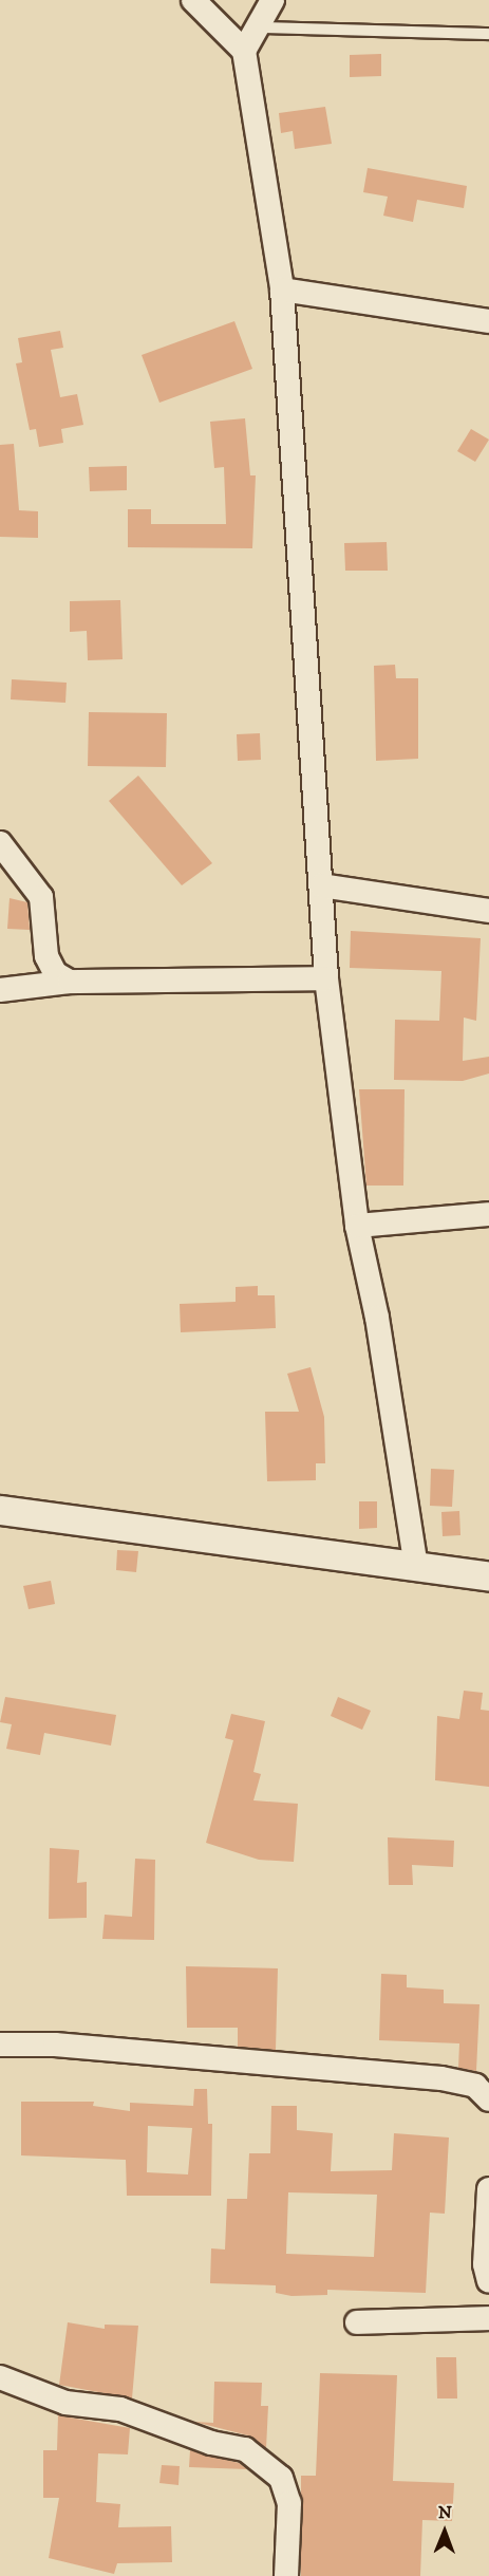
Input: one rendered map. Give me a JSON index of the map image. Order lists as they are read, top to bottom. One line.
{"north":"top"}
